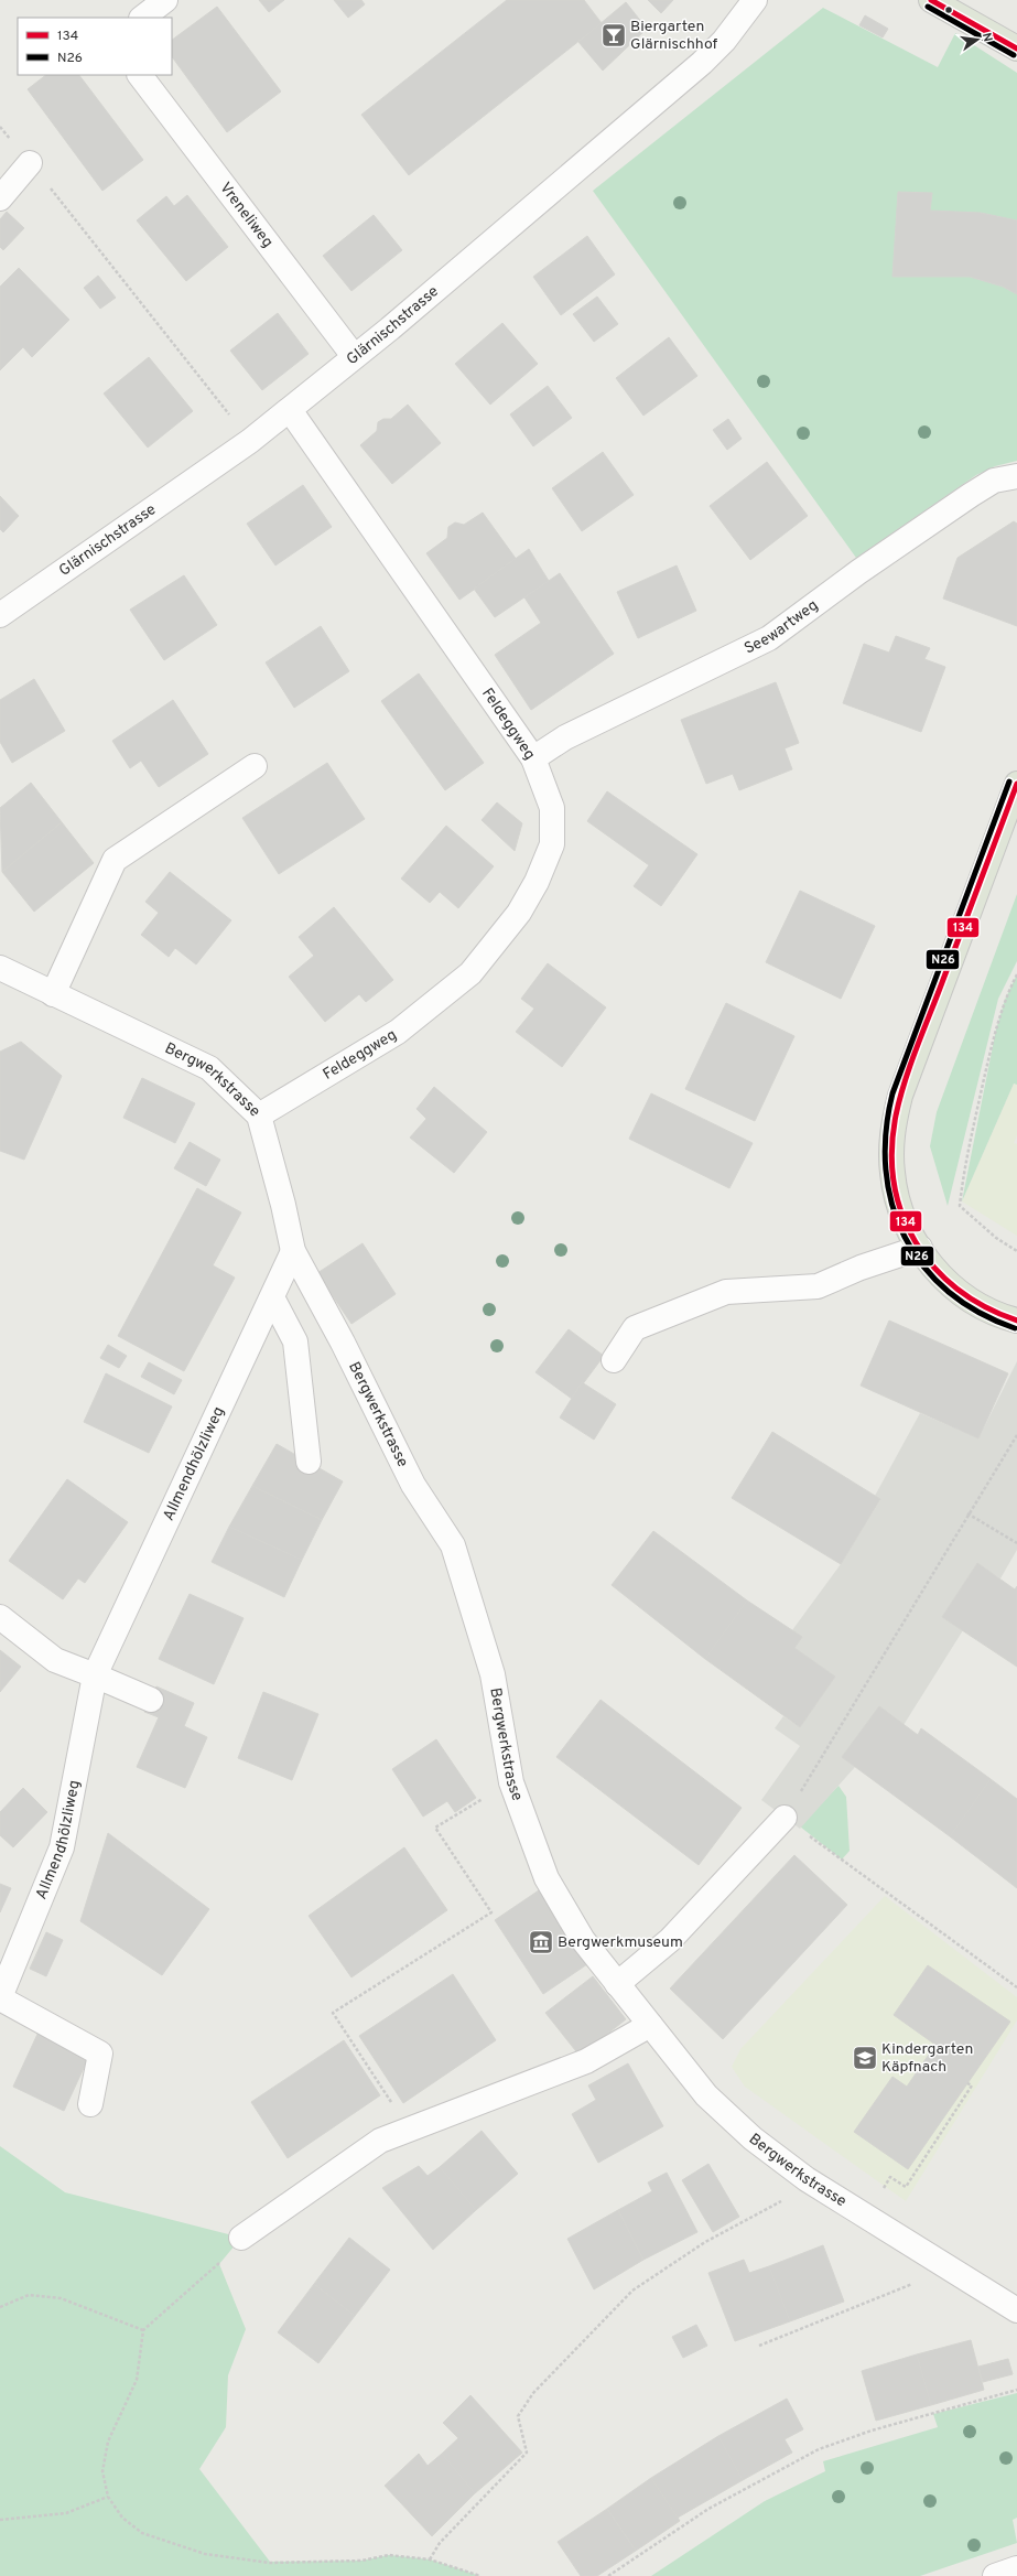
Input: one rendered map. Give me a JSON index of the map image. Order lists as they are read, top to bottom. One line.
{"streets":{"street":["Vreneliweg","Glärnischstrasse","Seewartweg","Feldeggweg","Bergwerkstrasse","Allmendhölzliweg"]},"crossings":[["Vreneliweg","Glärnischstrasse"],["Glärnischstrasse","Feldeggweg"],["Seewartweg","Feldeggweg"],["Feldeggweg","Bergwerkstrasse"],["Bergwerkstrasse","Allmendhölzliweg"]],"places":{"bar":["Biergarten Glärnischhof"],"museum":["Bergwerkmuseum"],"school or university":["Kindergarten Käpfnach"]},"lines":["transit line 134","transit line N26"],"legend":["134","N26"],"north":"right"}
